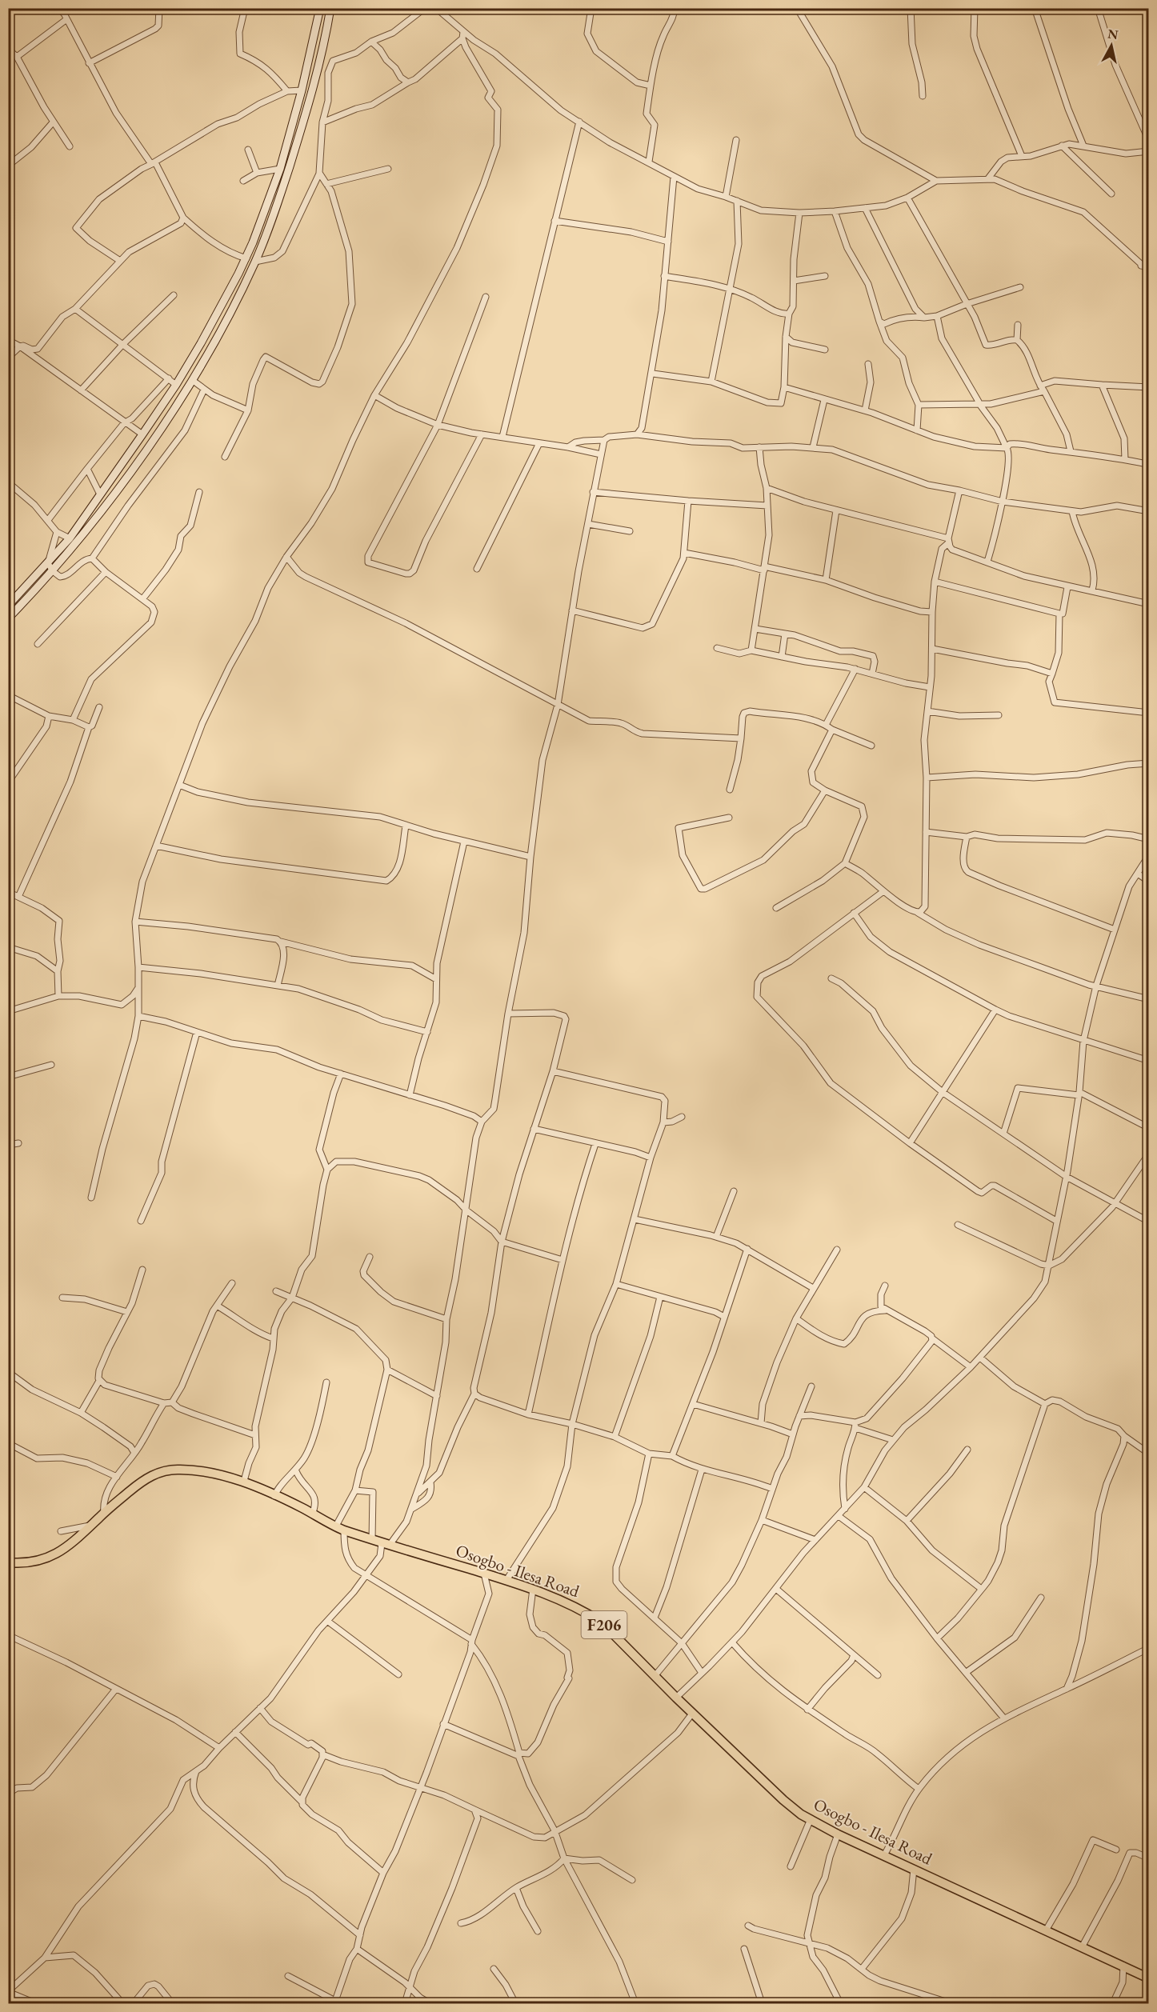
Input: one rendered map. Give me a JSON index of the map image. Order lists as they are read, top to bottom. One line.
{"streets":{"main road":["Osogbo - Ilesa Road","F206"]},"north":"top"}
